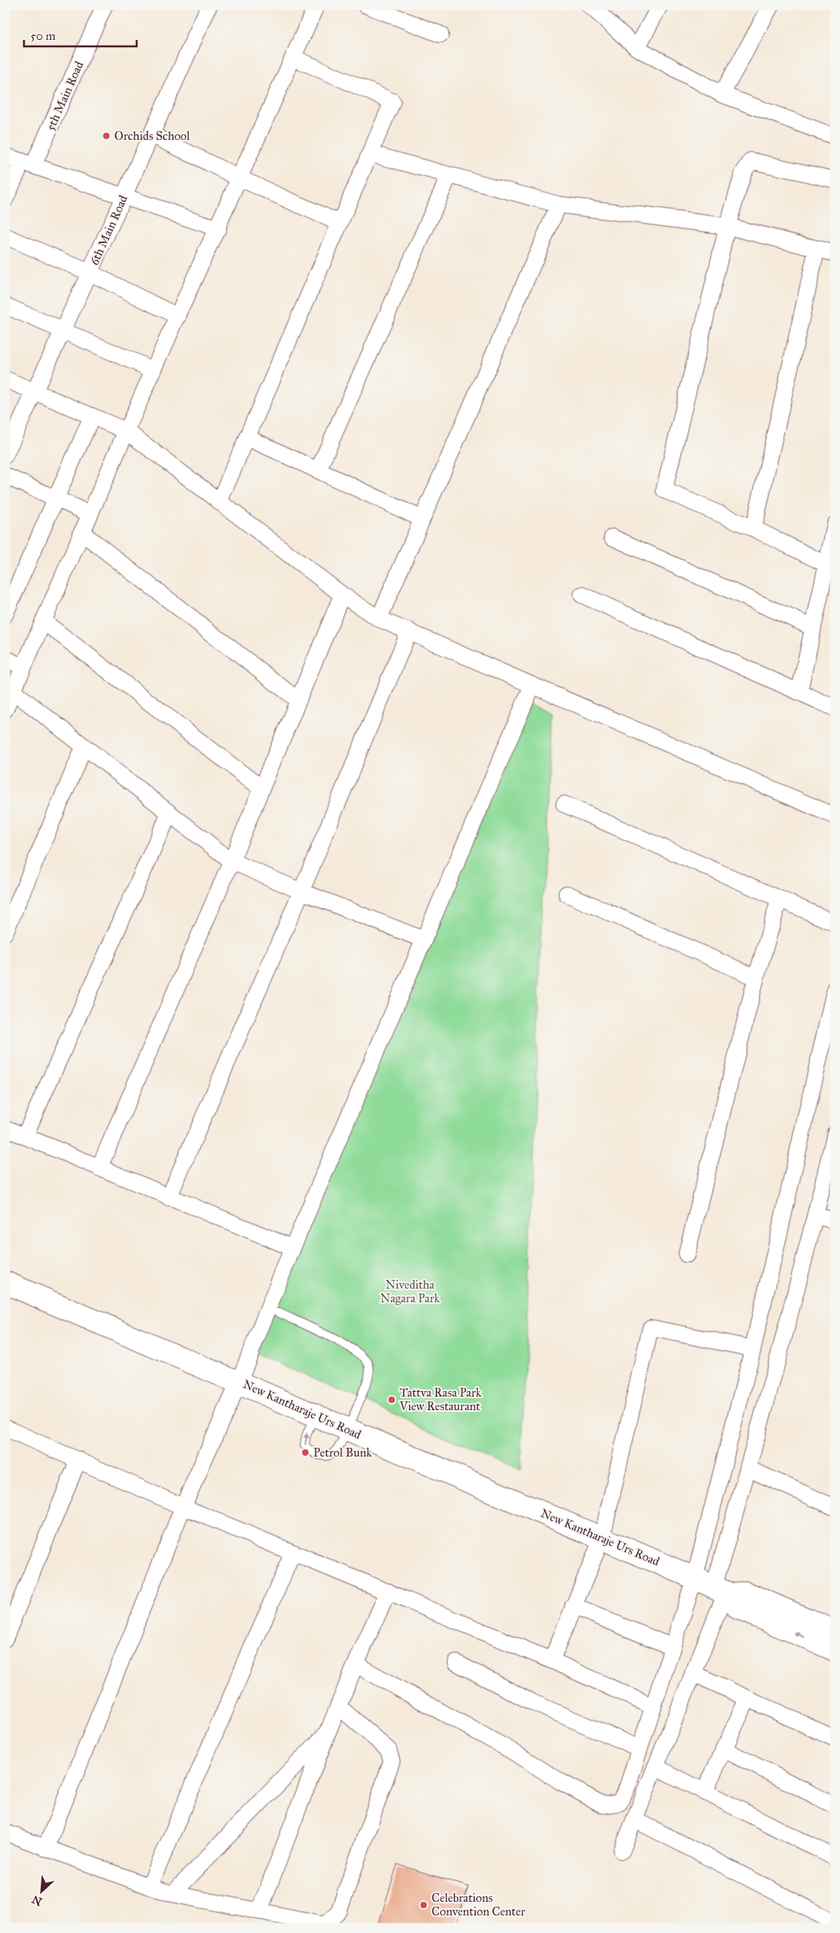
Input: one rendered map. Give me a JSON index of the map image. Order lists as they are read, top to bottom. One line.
{"streets":{"main road":["New Kantharaje Urs Road"],"street":["5th Main Road","6th Main Road"]},"parks":["Niveditha Nagara Park"],"places":["Orchids School","Tattva Rasa Park View Restaurant","Petrol Bunk","Celebrations Convention Center"],"scale_bar":"50 m","north":"bottom left"}
